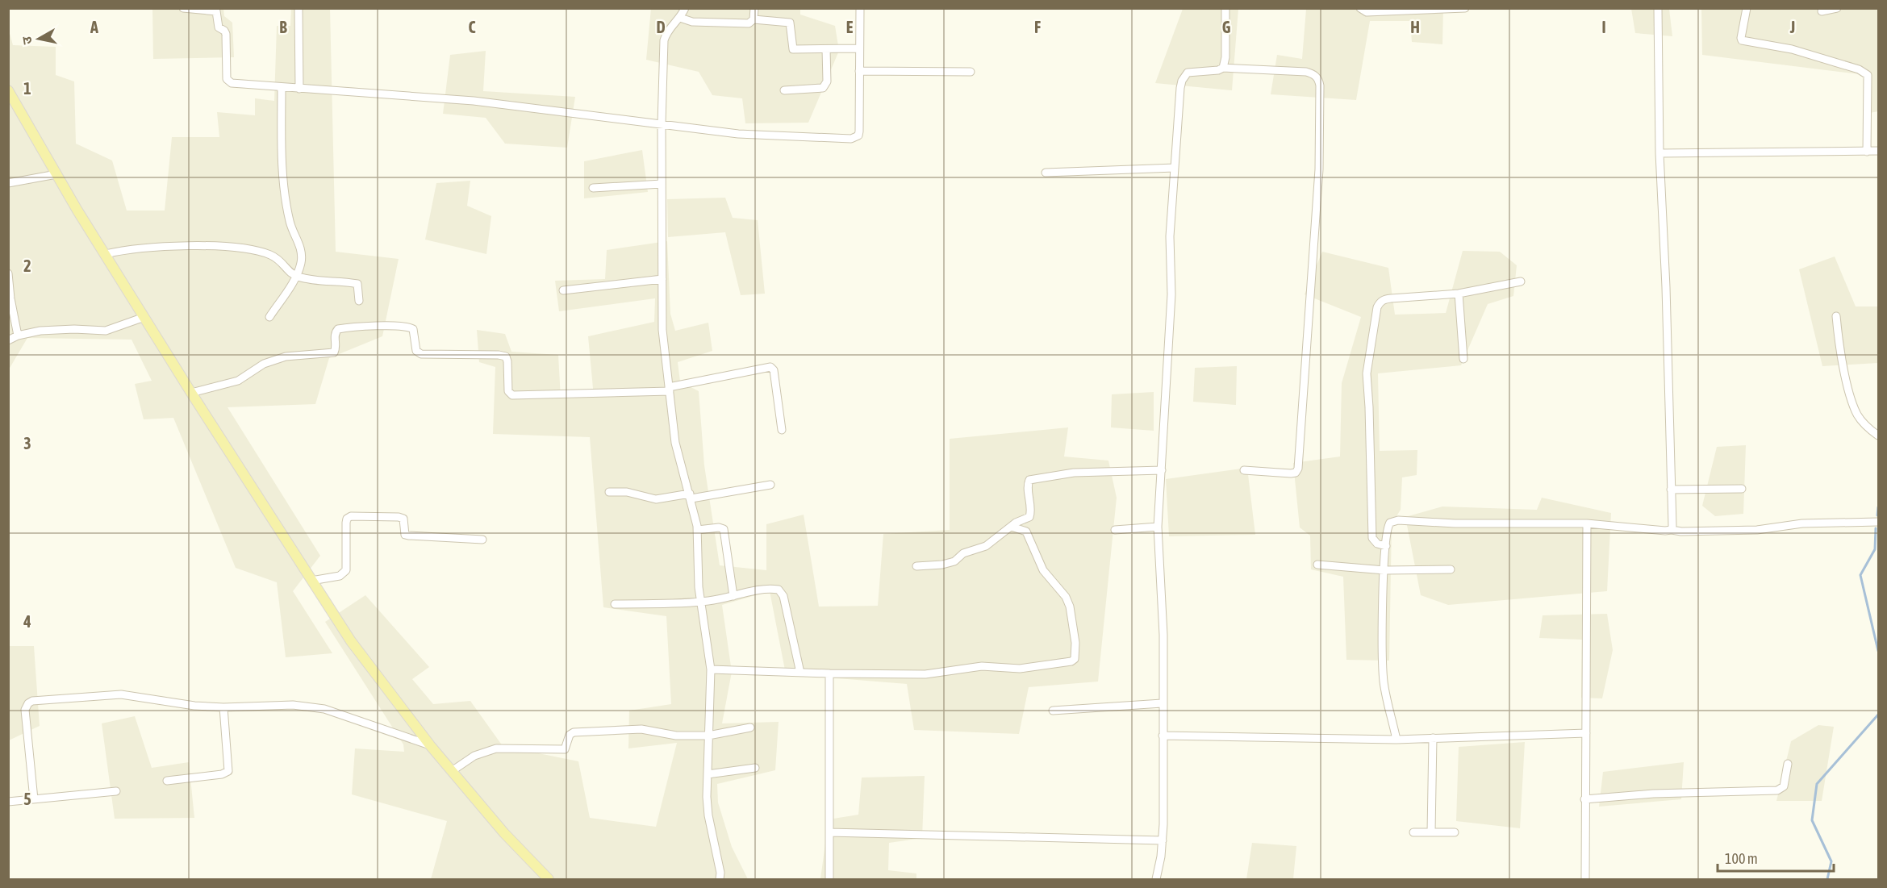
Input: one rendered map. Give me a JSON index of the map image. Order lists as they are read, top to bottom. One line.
{"scale_bar":"100 m","north":"left","grid":{"columns":["A","B","C","D","E","F","G","H","I","J"],"rows":["1","2","3","4","5"]}}
